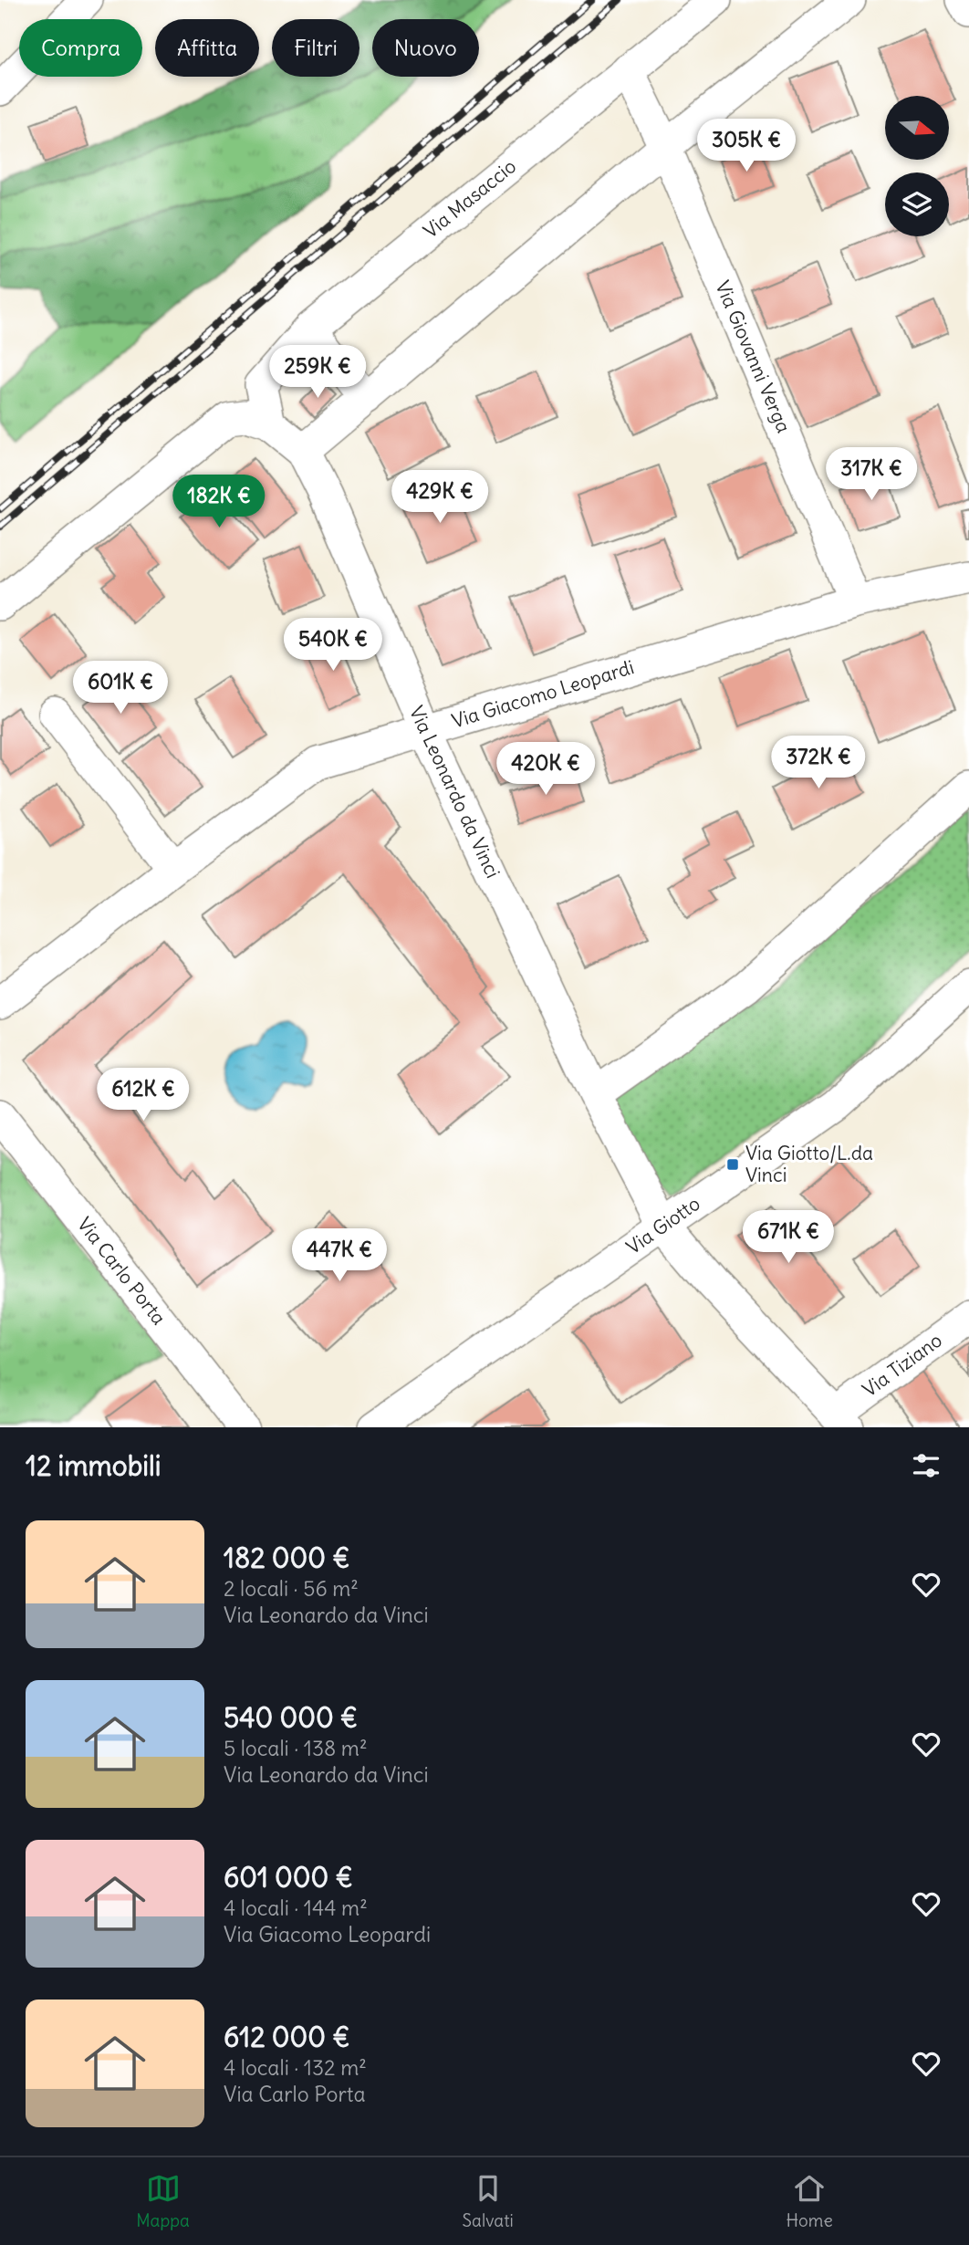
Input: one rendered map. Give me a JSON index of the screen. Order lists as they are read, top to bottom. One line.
{"streets":{"street":["Via Masaccio","Via Giovanni Verga","Via Giacomo Leopardi","Via Leonardo da Vinci","Via Giotto","Via Carlo Porta","Via Tiziano"]},"crossings":[["Via Masaccio","Via Leonardo da Vinci"],["Via Giovanni Verga","Via Giacomo Leopardi"],["Via Giacomo Leopardi","Via Leonardo da Vinci"],["Via Leonardo da Vinci","Via Giotto"],["Via Leonardo da Vinci","Via Tiziano"]],"places":{"transit":["Via Giotto/L.da Vinci"]},"north":"right","page":{"chip":["Compra","Affitta","Filtri","Nuovo"],"price":["305K €","259K €","317K €","429K €","182K €","540K €","601K €","372K €","420K €","612K €","671K €","447K €"],"heading":"12 immobili","list":[{"name":"182 000 €","note":"2 locali · 56 m² · Via Leonardo da Vinci"},{"name":"540 000 €","note":"5 locali · 138 m² · Via Leonardo da Vinci"},{"name":"601 000 €","note":"4 locali · 144 m² · Via Giacomo Leopardi"},{"name":"612 000 €","note":"4 locali · 132 m² · Via Carlo Porta"}],"tabs":["Mappa","Salvati","Home"]}}
